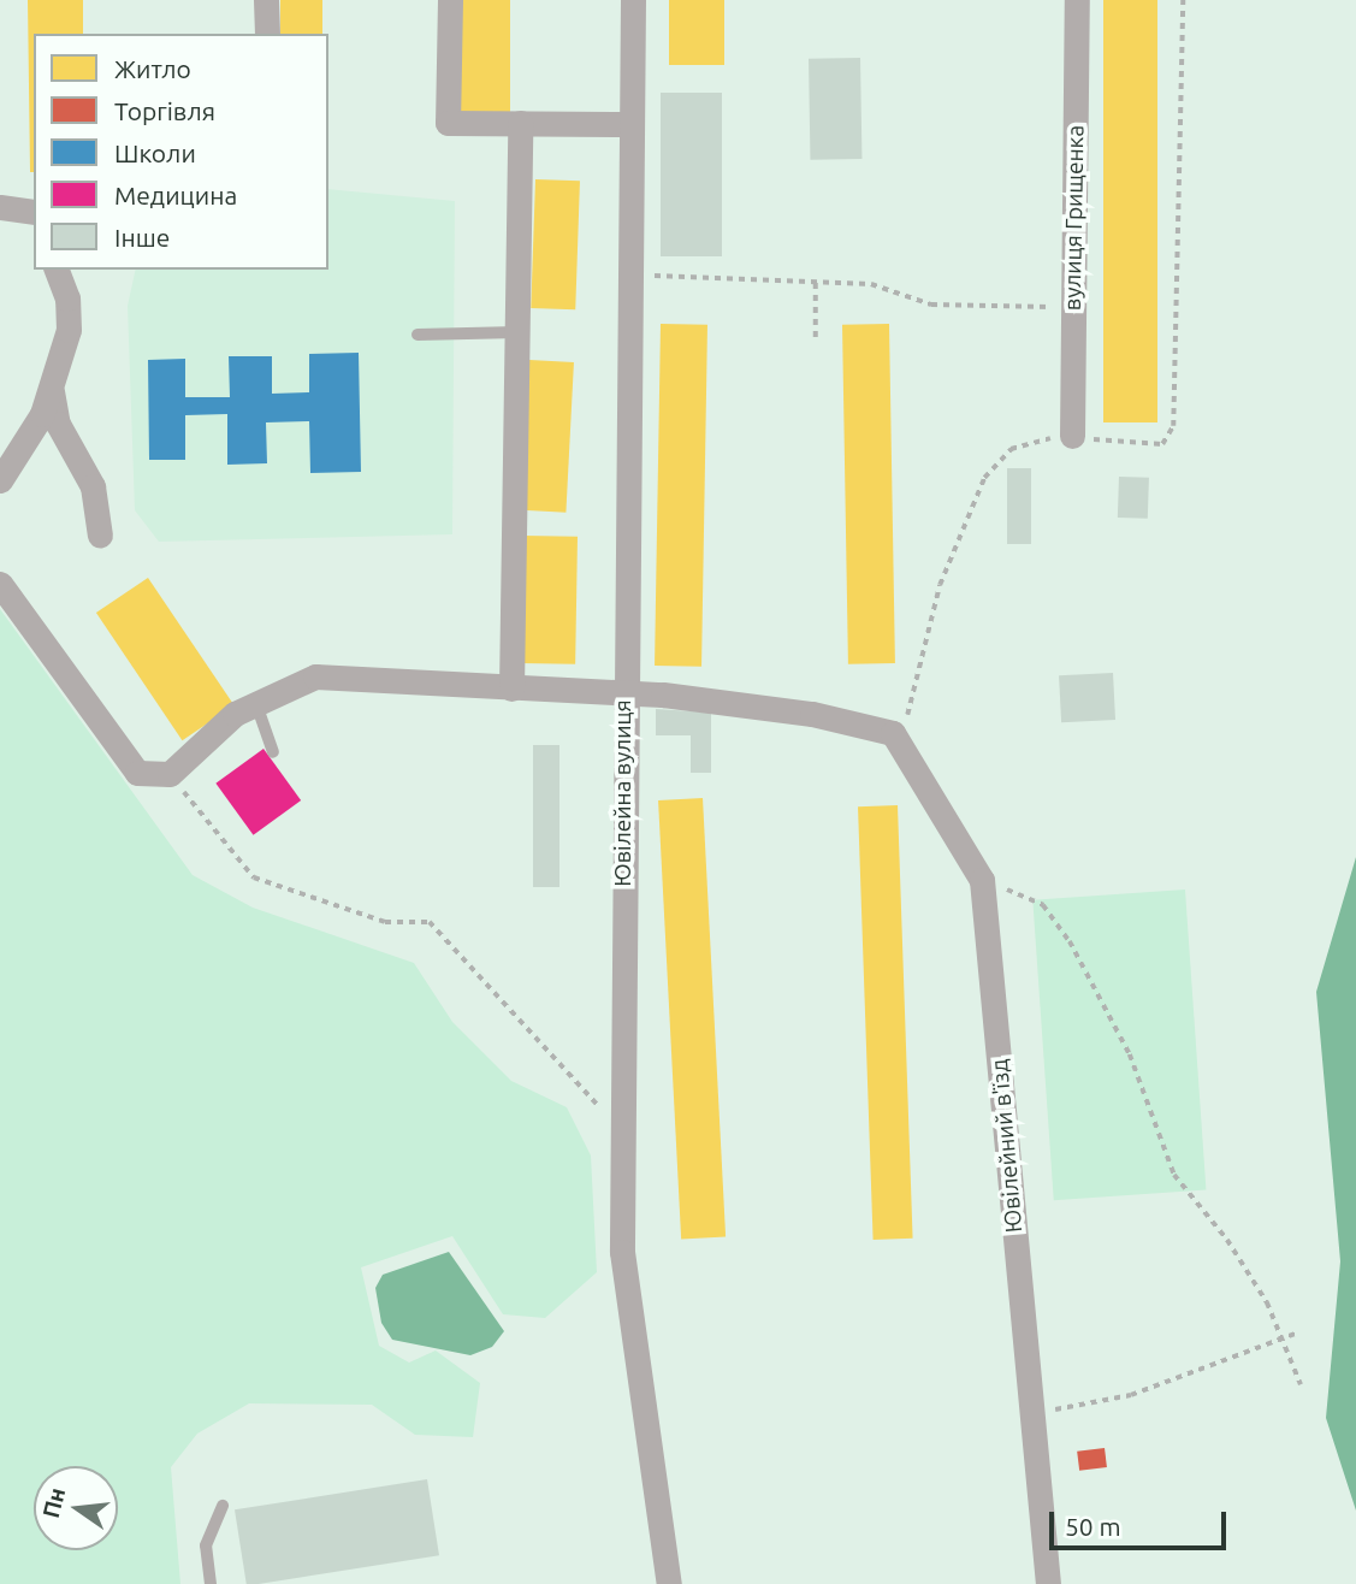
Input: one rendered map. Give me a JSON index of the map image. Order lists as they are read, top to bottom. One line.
{"streets":{"street":["вулиця Грищенка","Ювілейна вулиця","Ювілейний в'їзд"]},"legend":["Житло","Торгівля","Школи","Медицина","Інше"],"scale_bar":"50 m","north":"left"}
